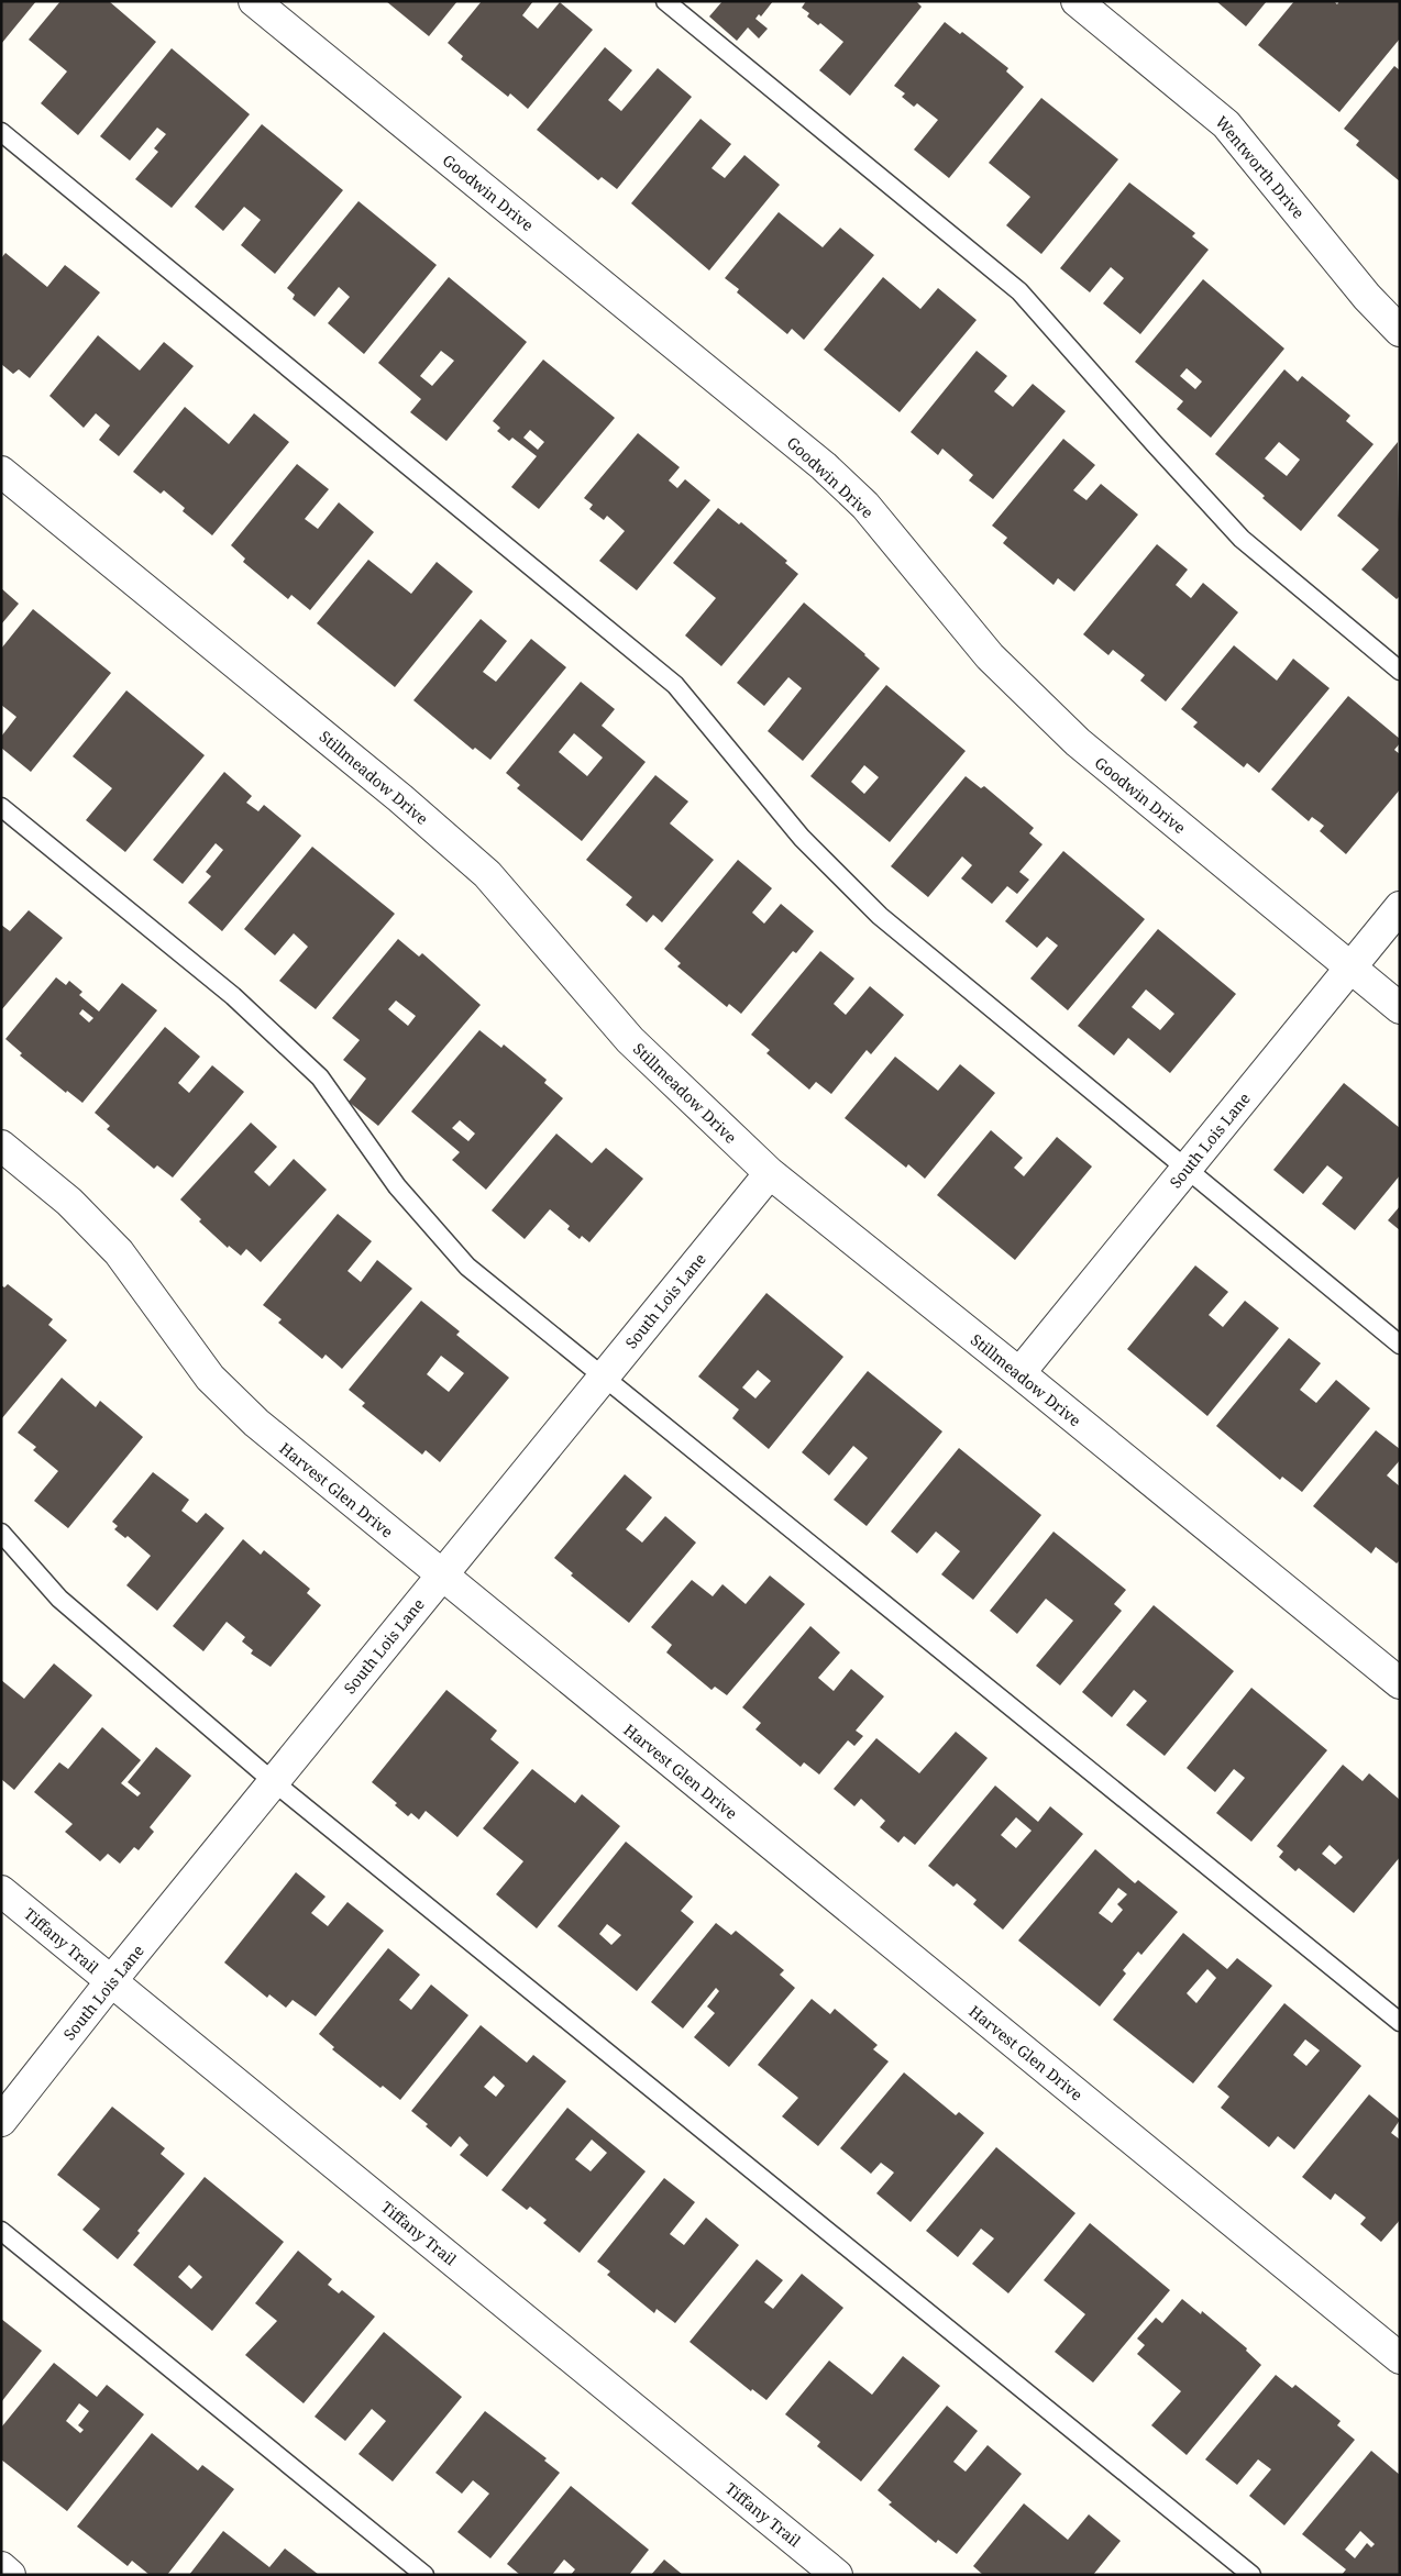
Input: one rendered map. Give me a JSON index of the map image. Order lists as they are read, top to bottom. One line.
{"streets":{"street":["Wentworth Drive","Goodwin Drive","Stillmeadow Drive","South Lois Lane","Harvest Glen Drive","Tiffany Trail"]},"crossings":[["Goodwin Drive","South Lois Lane"],["Stillmeadow Drive","South Lois Lane"],["South Lois Lane","Harvest Glen Drive"],["South Lois Lane","Tiffany Trail"]]}
